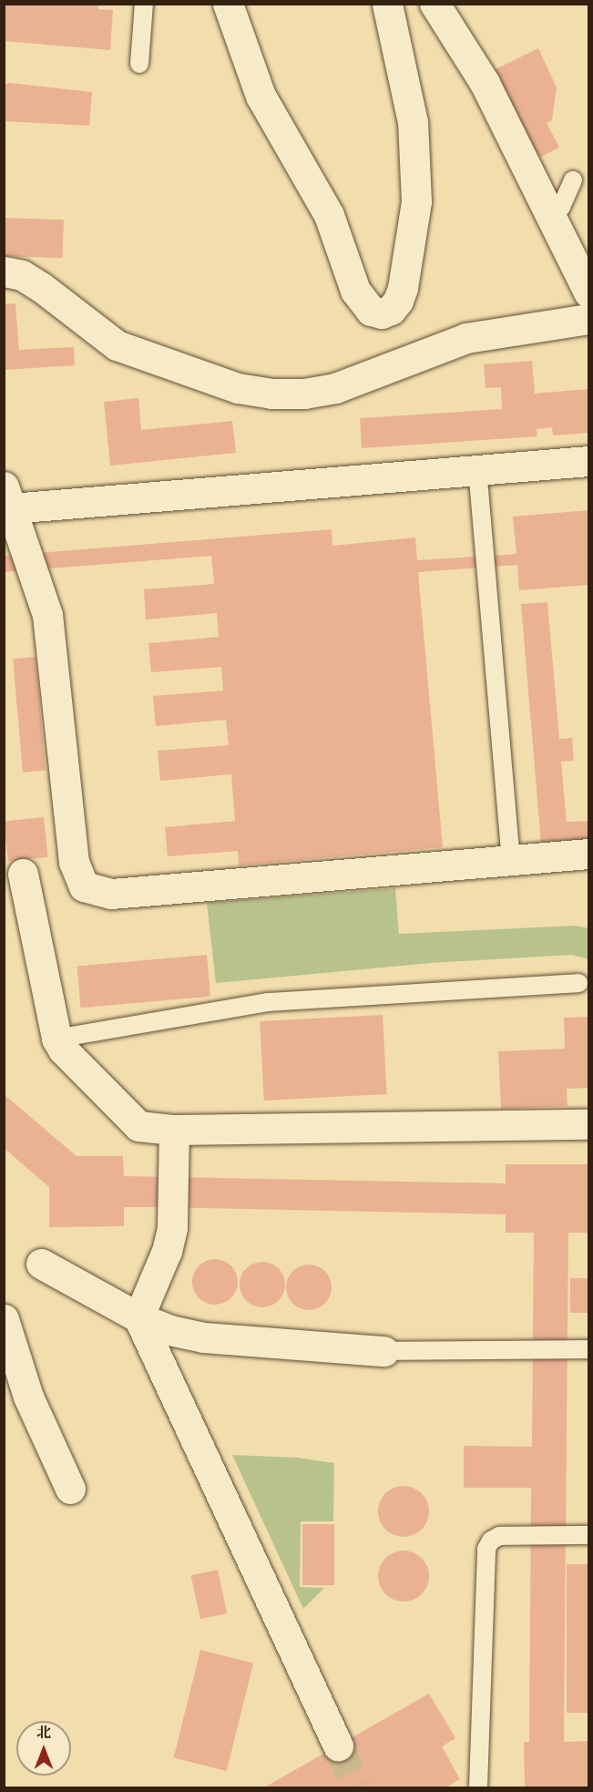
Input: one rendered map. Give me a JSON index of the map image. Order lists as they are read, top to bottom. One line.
{"north":"top"}
